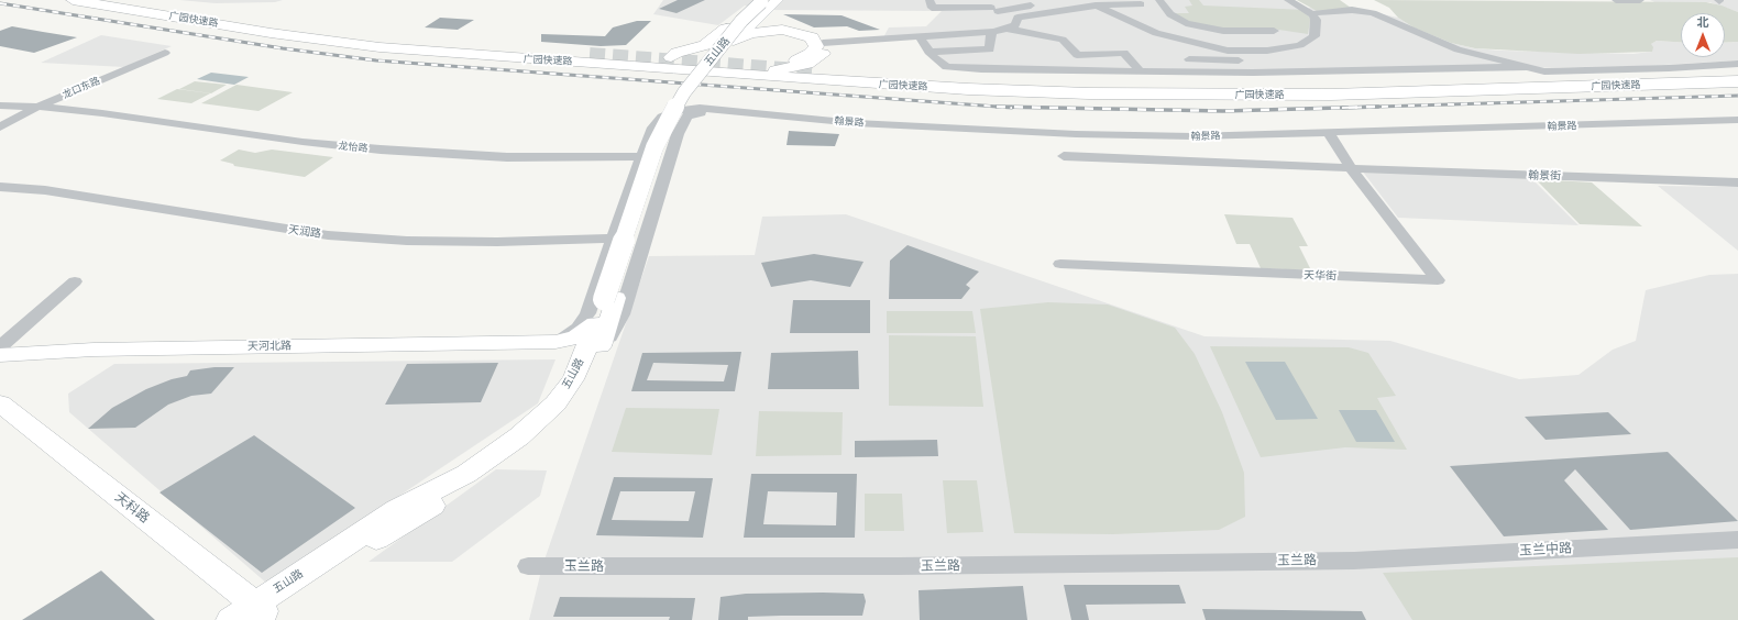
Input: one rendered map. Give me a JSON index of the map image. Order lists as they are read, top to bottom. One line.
{"streets":{"highway":["广园快速路"],"main road":["五山路","天河北路","天科路"],"street":["龙口东路","翰景路","龙怡路","翰景街","天润路","天华街","玉兰中路","玉兰路"]},"crossings":[["五山路","天河北路"],["五山路","天科路"],["龙口东路","龙怡路"],["翰景路","龙怡路"],["翰景路","天华街"],["翰景街","天华街"],["玉兰中路","玉兰路"]],"north":"top"}
